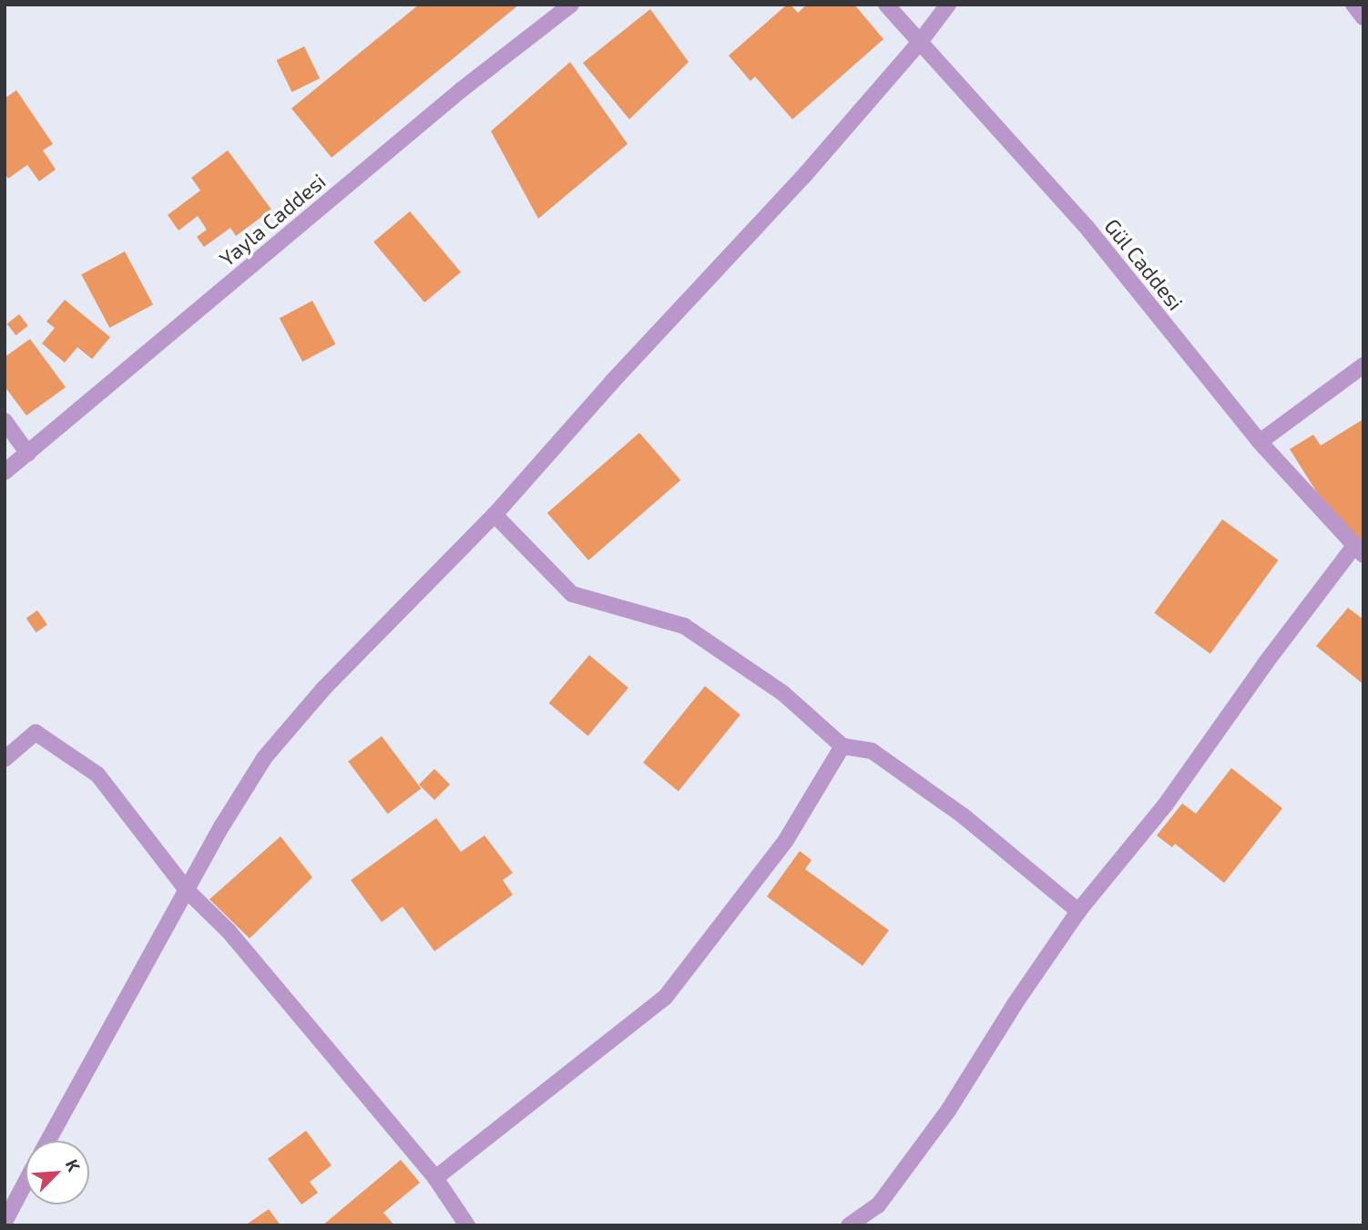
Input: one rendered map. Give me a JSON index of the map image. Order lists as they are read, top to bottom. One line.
{"streets":{"street":["Yayla Caddesi","Gül Caddesi"]},"north":"top right"}
